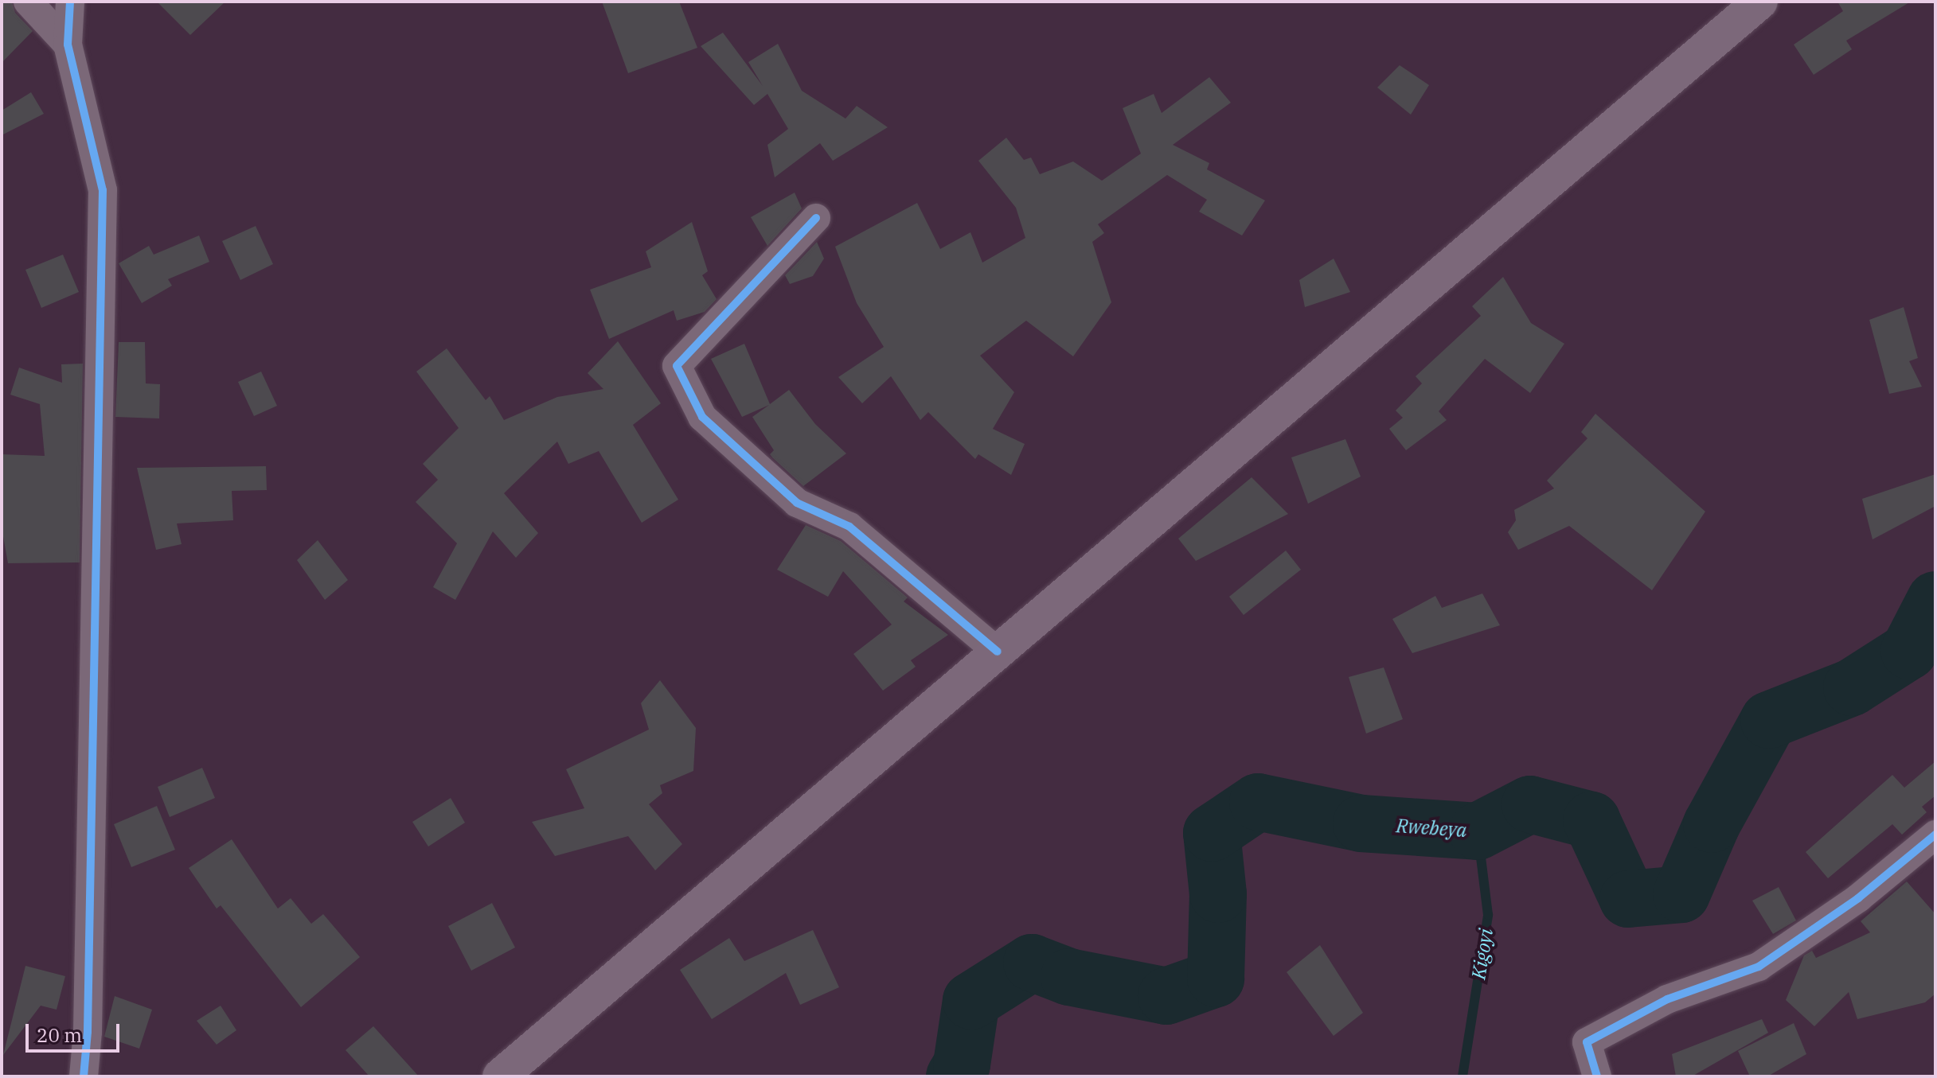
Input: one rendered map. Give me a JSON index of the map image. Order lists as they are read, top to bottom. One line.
{"water":["Rwebeya","Kigoyi"],"scale_bar":"20 m"}
